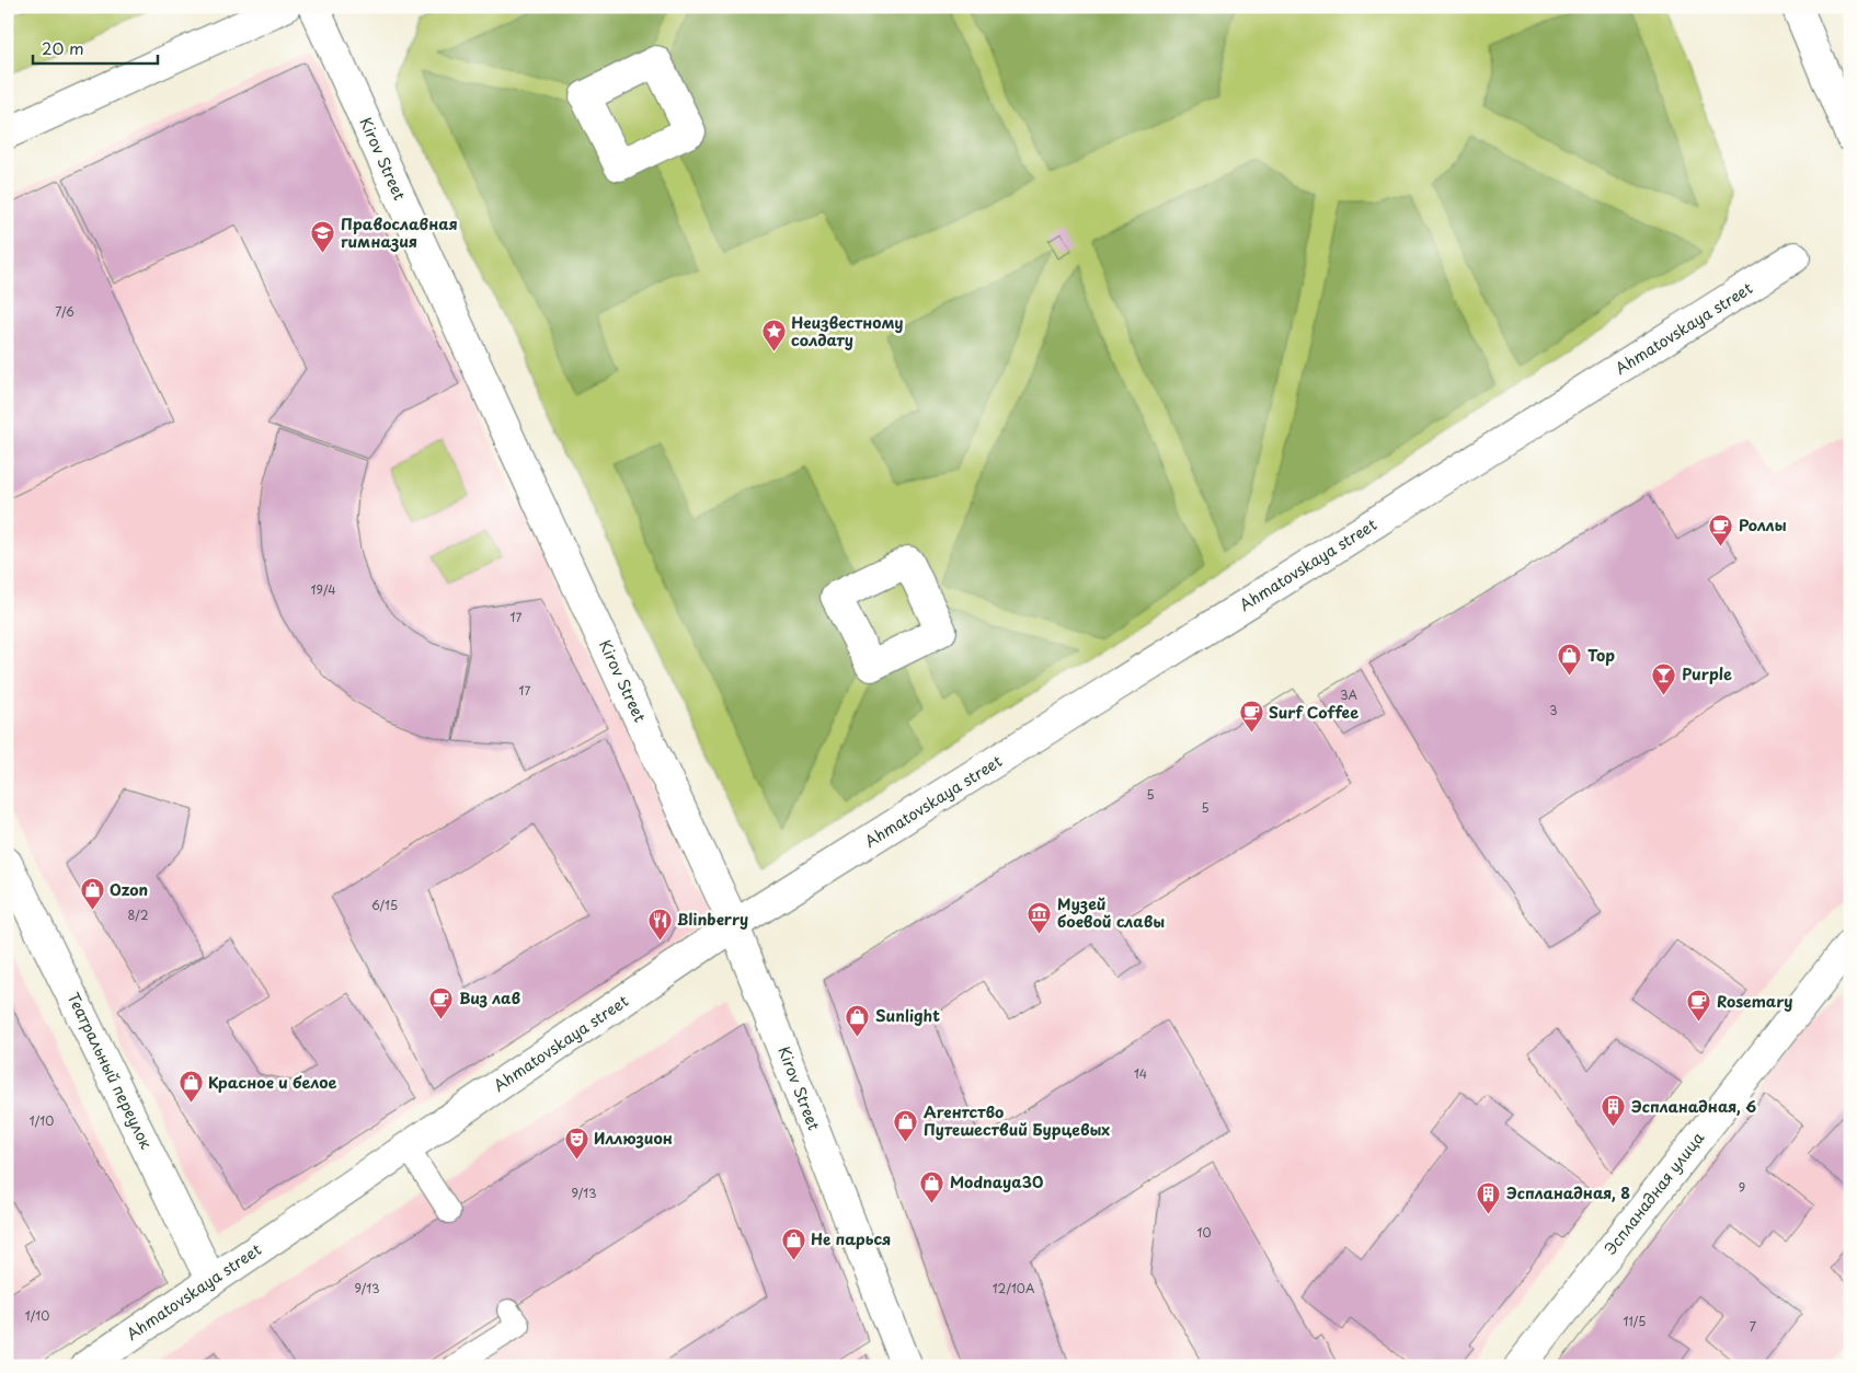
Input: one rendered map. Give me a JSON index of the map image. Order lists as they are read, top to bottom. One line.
{"streets":{"street":["Kirov Street","Ahmatovskaya street","Театральный переулок","Эспланадная улица"]},"crossings":[["Kirov Street","Ahmatovskaya street"],["Ahmatovskaya street","Театральный переулок"]],"places":{"school or university":["Православная гимназия"],"place":["Неизвестному солдату"],"cafe":["Роллы","Surf Coffee","Виз лав","Rosemary"],"shop":["Top","Ozon","Sunlight","Красное и белое","Агентство Путешествий Бурцевых","Modnaya30","Не парься"],"bar":["Purple"],"museum":["Музей боевой славы"],"restaurant":["Blinberry"],"building":["Эспланадная, 6","Эспланадная, 8"],"theatre":["Иллюзион"]},"house_numbers":["7/6","19/4","17","17","3А","3","5","5","6/15","8/2","14","1/10","9","9/13","10","9/13","12/10А","1/10","11/5","7"],"scale_bar":"20 m"}
